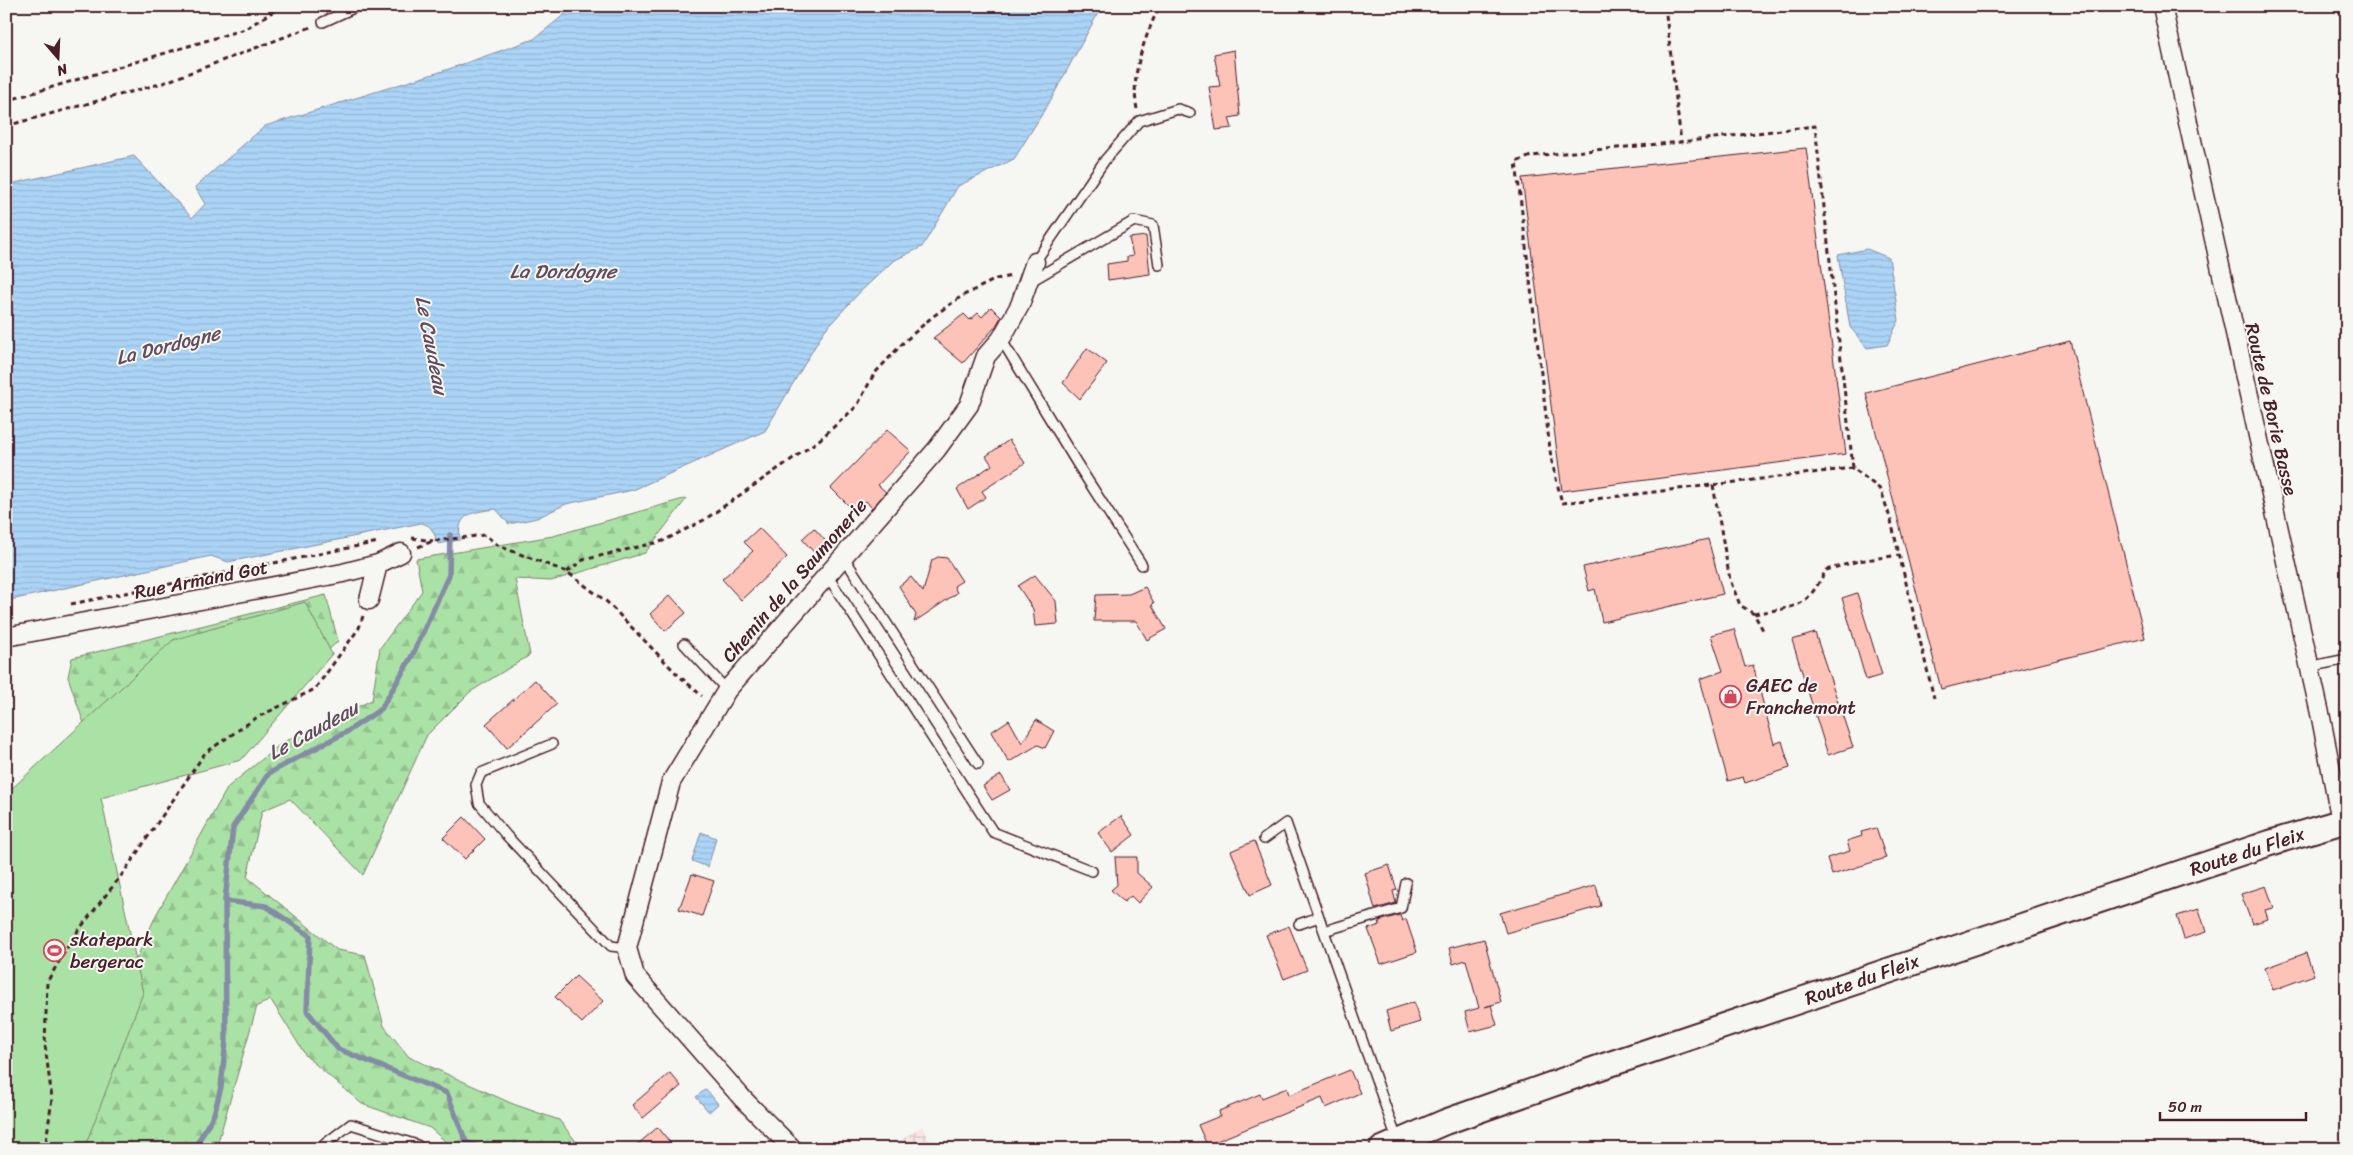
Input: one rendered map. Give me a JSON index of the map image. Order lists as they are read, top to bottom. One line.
{"streets":{"main road":["Route du Fleix"],"street":["Route de Borie Basse","Rue Armand Got","Chemin de la Saumonerie"]},"crossings":[["Route de Borie Basse","Route du Fleix"]],"water":["La Dordogne","Le Caudeau"],"places":{"shop":["GAEC de Franchemont"],"sports":["skatepark bergerac"]},"scale_bar":"50 m","north":"bottom"}
